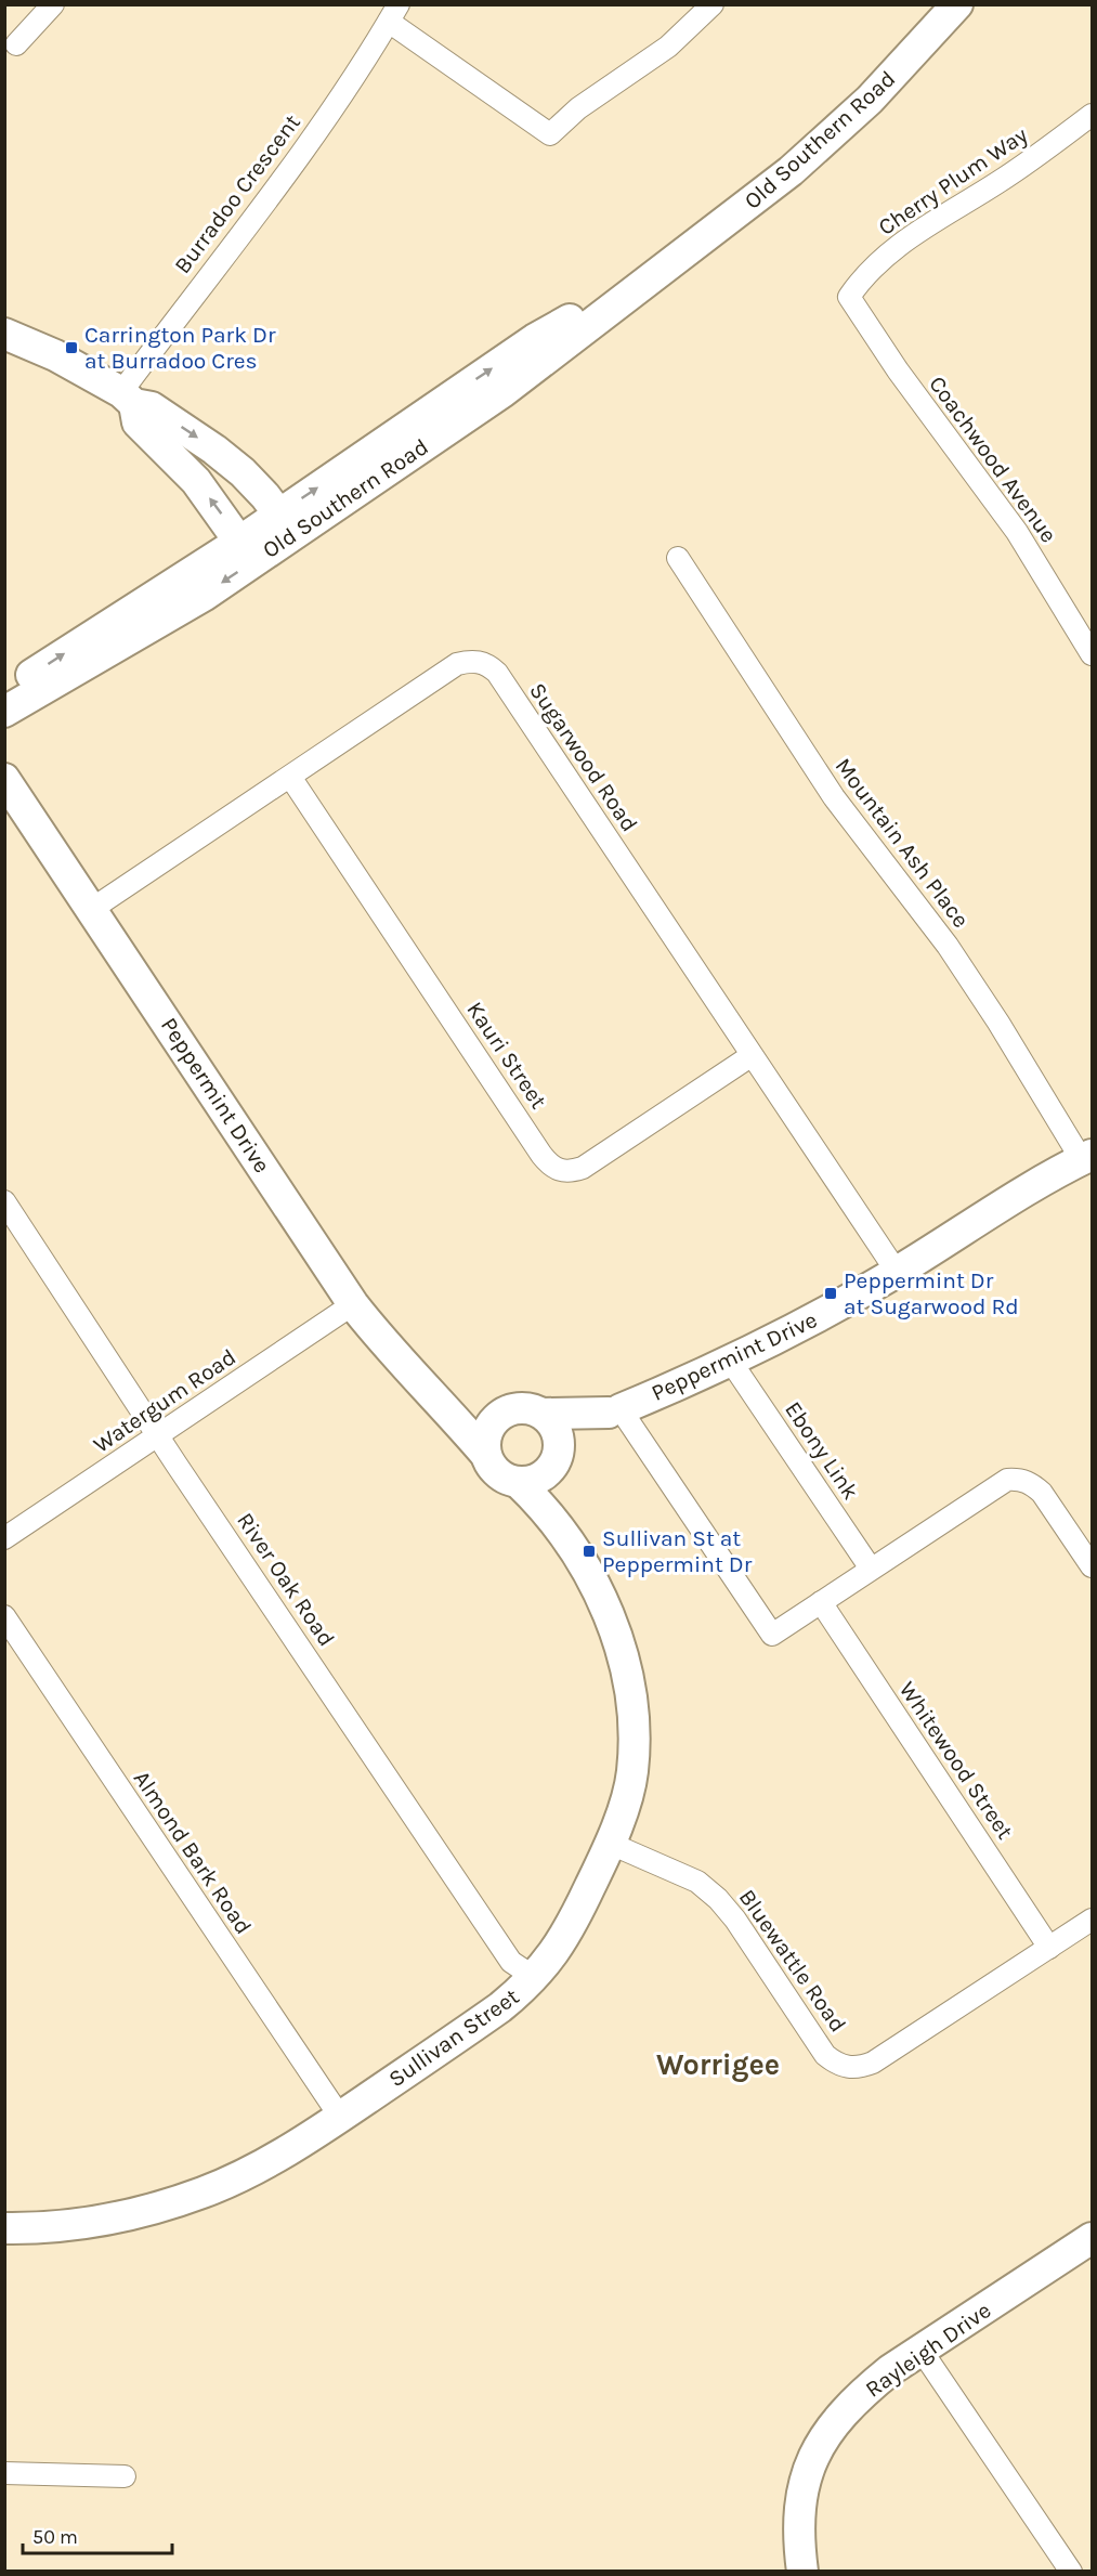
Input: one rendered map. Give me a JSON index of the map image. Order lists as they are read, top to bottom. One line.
{"streets":{"street":["Old Southern Road","Cherry Plum Way","Burradoo Crescent","Coachwood Avenue","Sugarwood Road","Mountain Ash Place","Kauri Street","Peppermint Drive","Watergum Road","Ebony Link","River Oak Road","Whitewood Street","Almond Bark Road","Bluewattle Road","Sullivan Street","Rayleigh Drive"]},"crossings":[["Cherry Plum Way","Coachwood Avenue"],["Sugarwood Road","Kauri Street"],["Sugarwood Road","Peppermint Drive"],["Mountain Ash Place","Peppermint Drive"],["Peppermint Drive","Watergum Road"],["Peppermint Drive","Ebony Link"],["Peppermint Drive","Sullivan Street"],["Watergum Road","River Oak Road"],["River Oak Road","Sullivan Street"],["Whitewood Street","Bluewattle Road"],["Almond Bark Road","Sullivan Street"],["Bluewattle Road","Sullivan Street"]],"districts":["Worrigee"],"places":{"transit":["Carrington Park Dr at Burradoo Cres","Peppermint Dr at Sugarwood Rd","Sullivan St at Peppermint Dr"]},"scale_bar":"50 m"}
